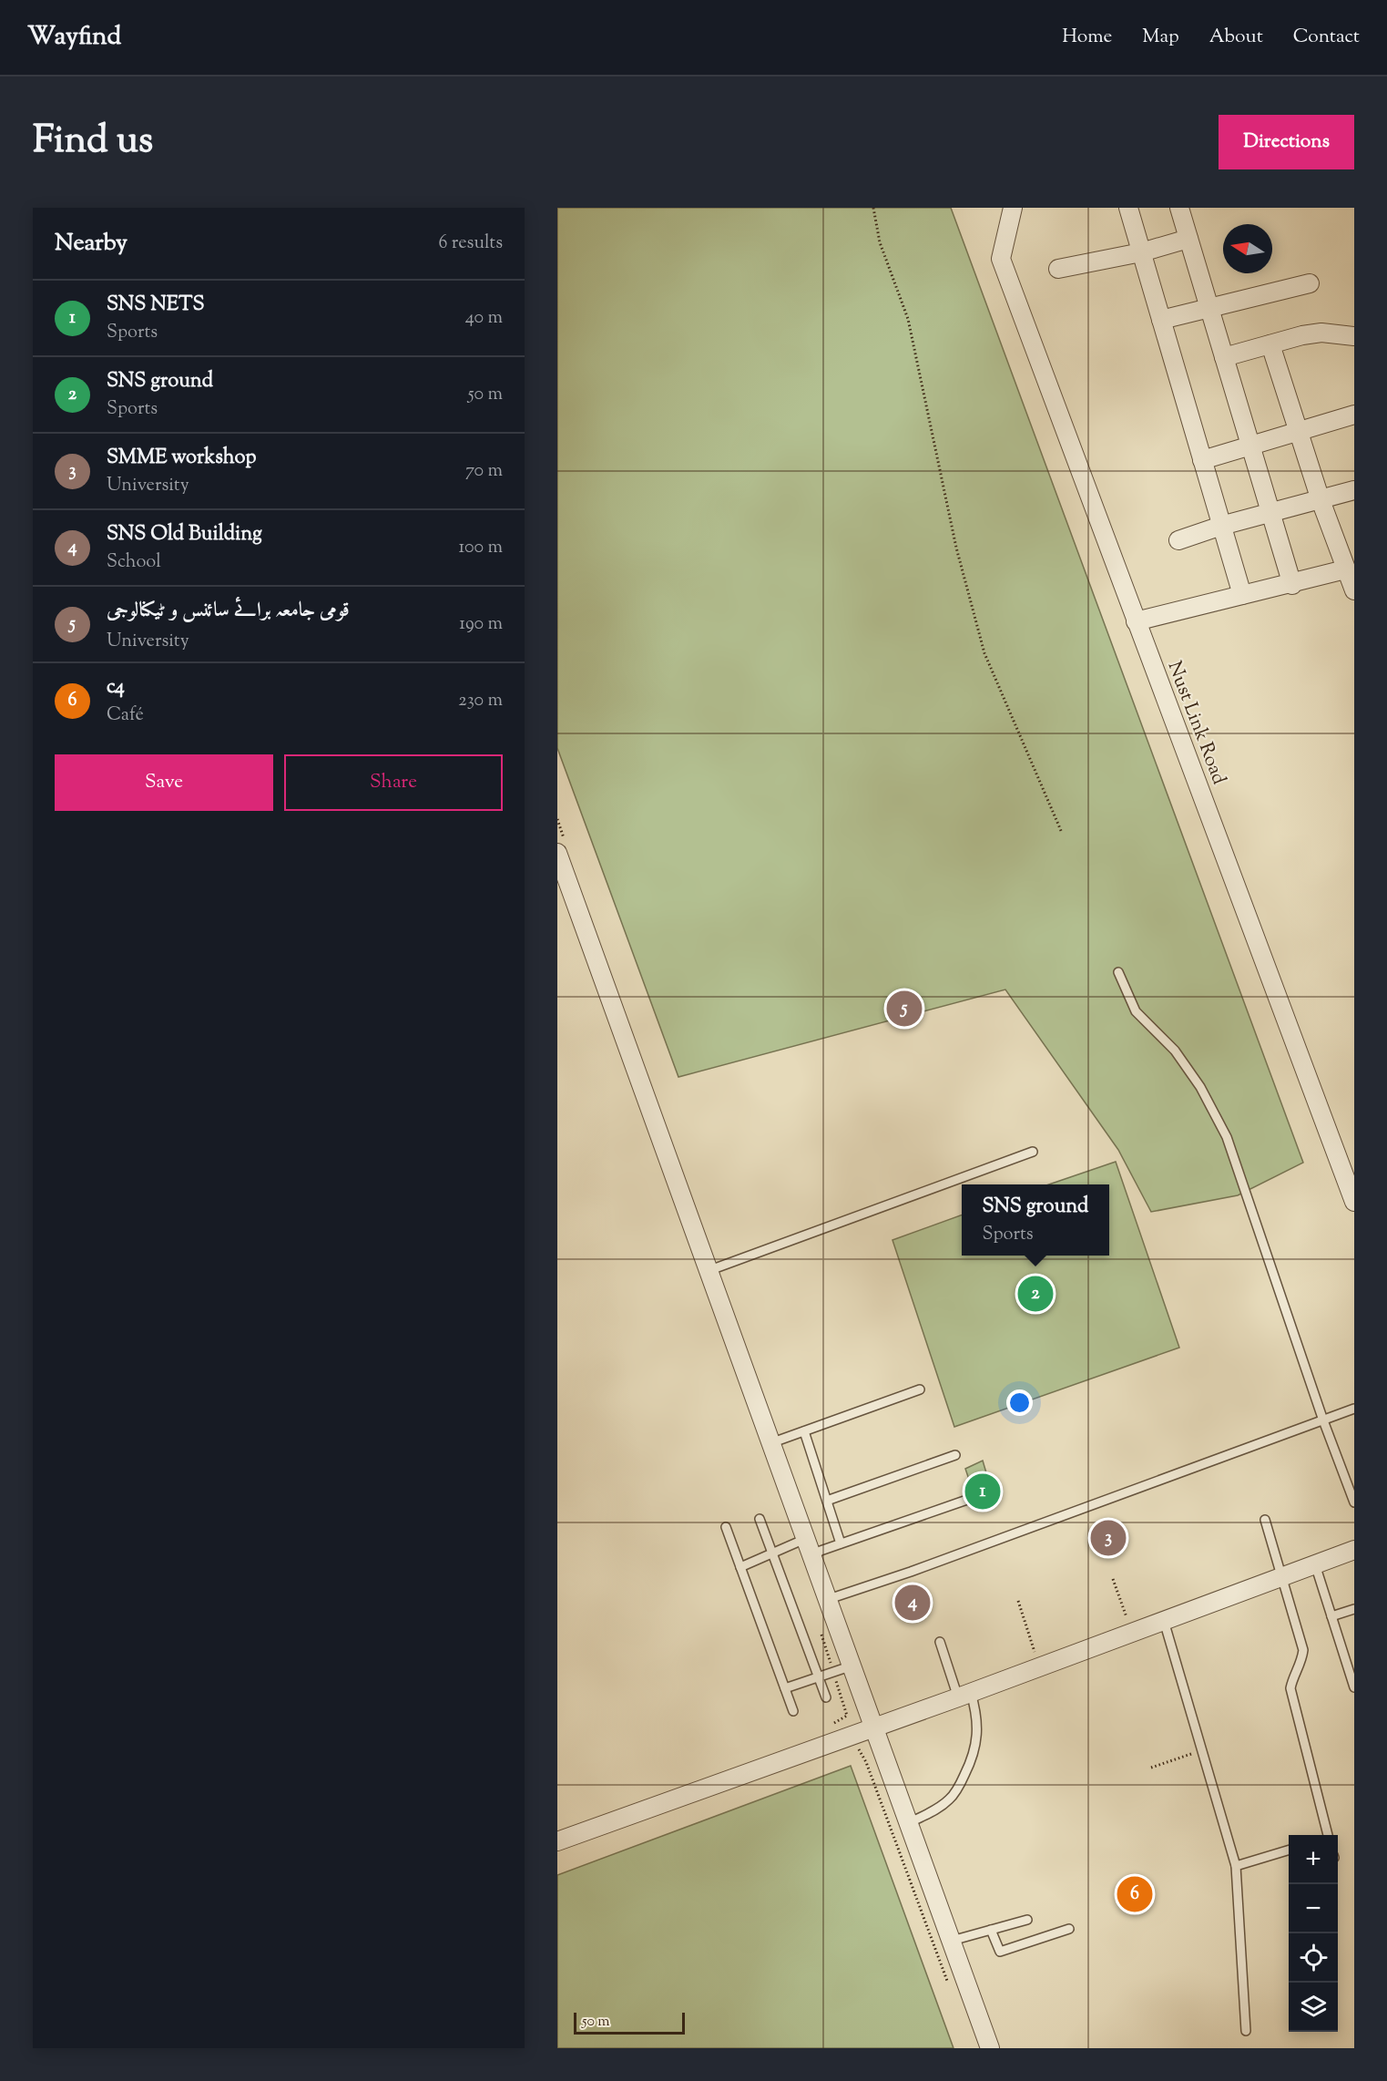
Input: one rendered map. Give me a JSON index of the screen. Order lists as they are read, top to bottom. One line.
{"streets":{"street":["Nust Link Road"]},"scale_bar":"50 m","north":"left","page":{"header":"Wayfind","nav":["Home","Map","About","Contact"],"title":"Find us","buttons":["Directions",["Save","Share"]],"heading":["Nearby","6 results"],"list":[{"mark":"1","name":"SNS NETS","note":"Sports","value":"40 m"},{"mark":"2","name":"SNS ground","note":"Sports","value":"50 m"},{"mark":"3","name":"SMME workshop","note":"University","value":"70 m"},{"mark":"4","name":"SNS Old Building","note":"School","value":"100 m"},{"mark":"5","name":"قومی جامعہ برائے سائنس و ٹیکنالوجی","note":"University","value":"190 m"},{"mark":"6","name":"c4","note":"Café","value":"230 m"}],"pins":["5","2","1","3","4","6"],"popup":["SNS ground","Sports"],"map_buttons":["+","−"],"scale":"50 m"}}
